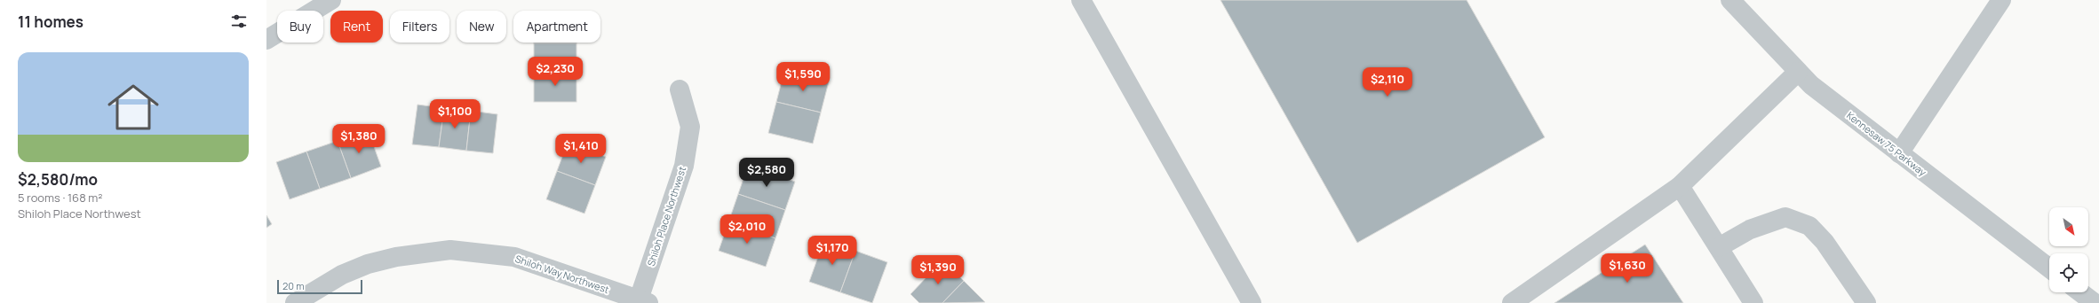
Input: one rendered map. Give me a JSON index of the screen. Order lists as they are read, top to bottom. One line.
{"streets":{"street":["Kennesaw 75 Parkway","Shiloh Place Northwest","Shiloh Way Northwest"]},"crossings":[["Shiloh Place Northwest","Shiloh Way Northwest"]],"scale_bar":"20 m","north":"bottom right","page":{"heading":"11 homes","chip":["Buy","Rent","Filters","New","Apartment"],"list":[{"name":"$2,580/mo","note":"5 rooms · 168 m² · Shiloh Place Northwest"}],"price":["$2,230","$1,590","$2,110","$1,100","$1,380","$1,410","$2,580","$2,010","$1,170","$1,630","$1,390"],"scale":"20 m"}}
